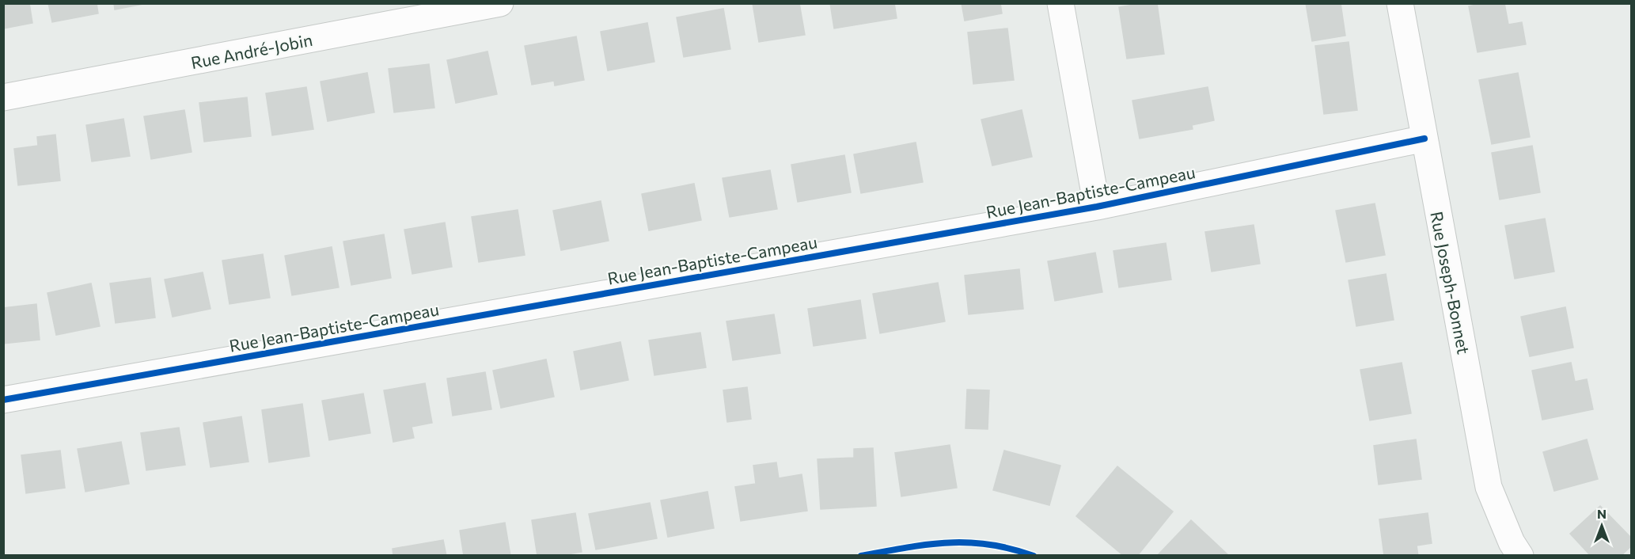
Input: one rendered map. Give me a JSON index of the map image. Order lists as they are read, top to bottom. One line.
{"streets":{"street":["Rue André-Jobin","Rue Jean-Baptiste-Campeau","Rue Joseph-Bonnet"]},"crossings":[["Rue Jean-Baptiste-Campeau","Rue Joseph-Bonnet"]],"north":"top"}
